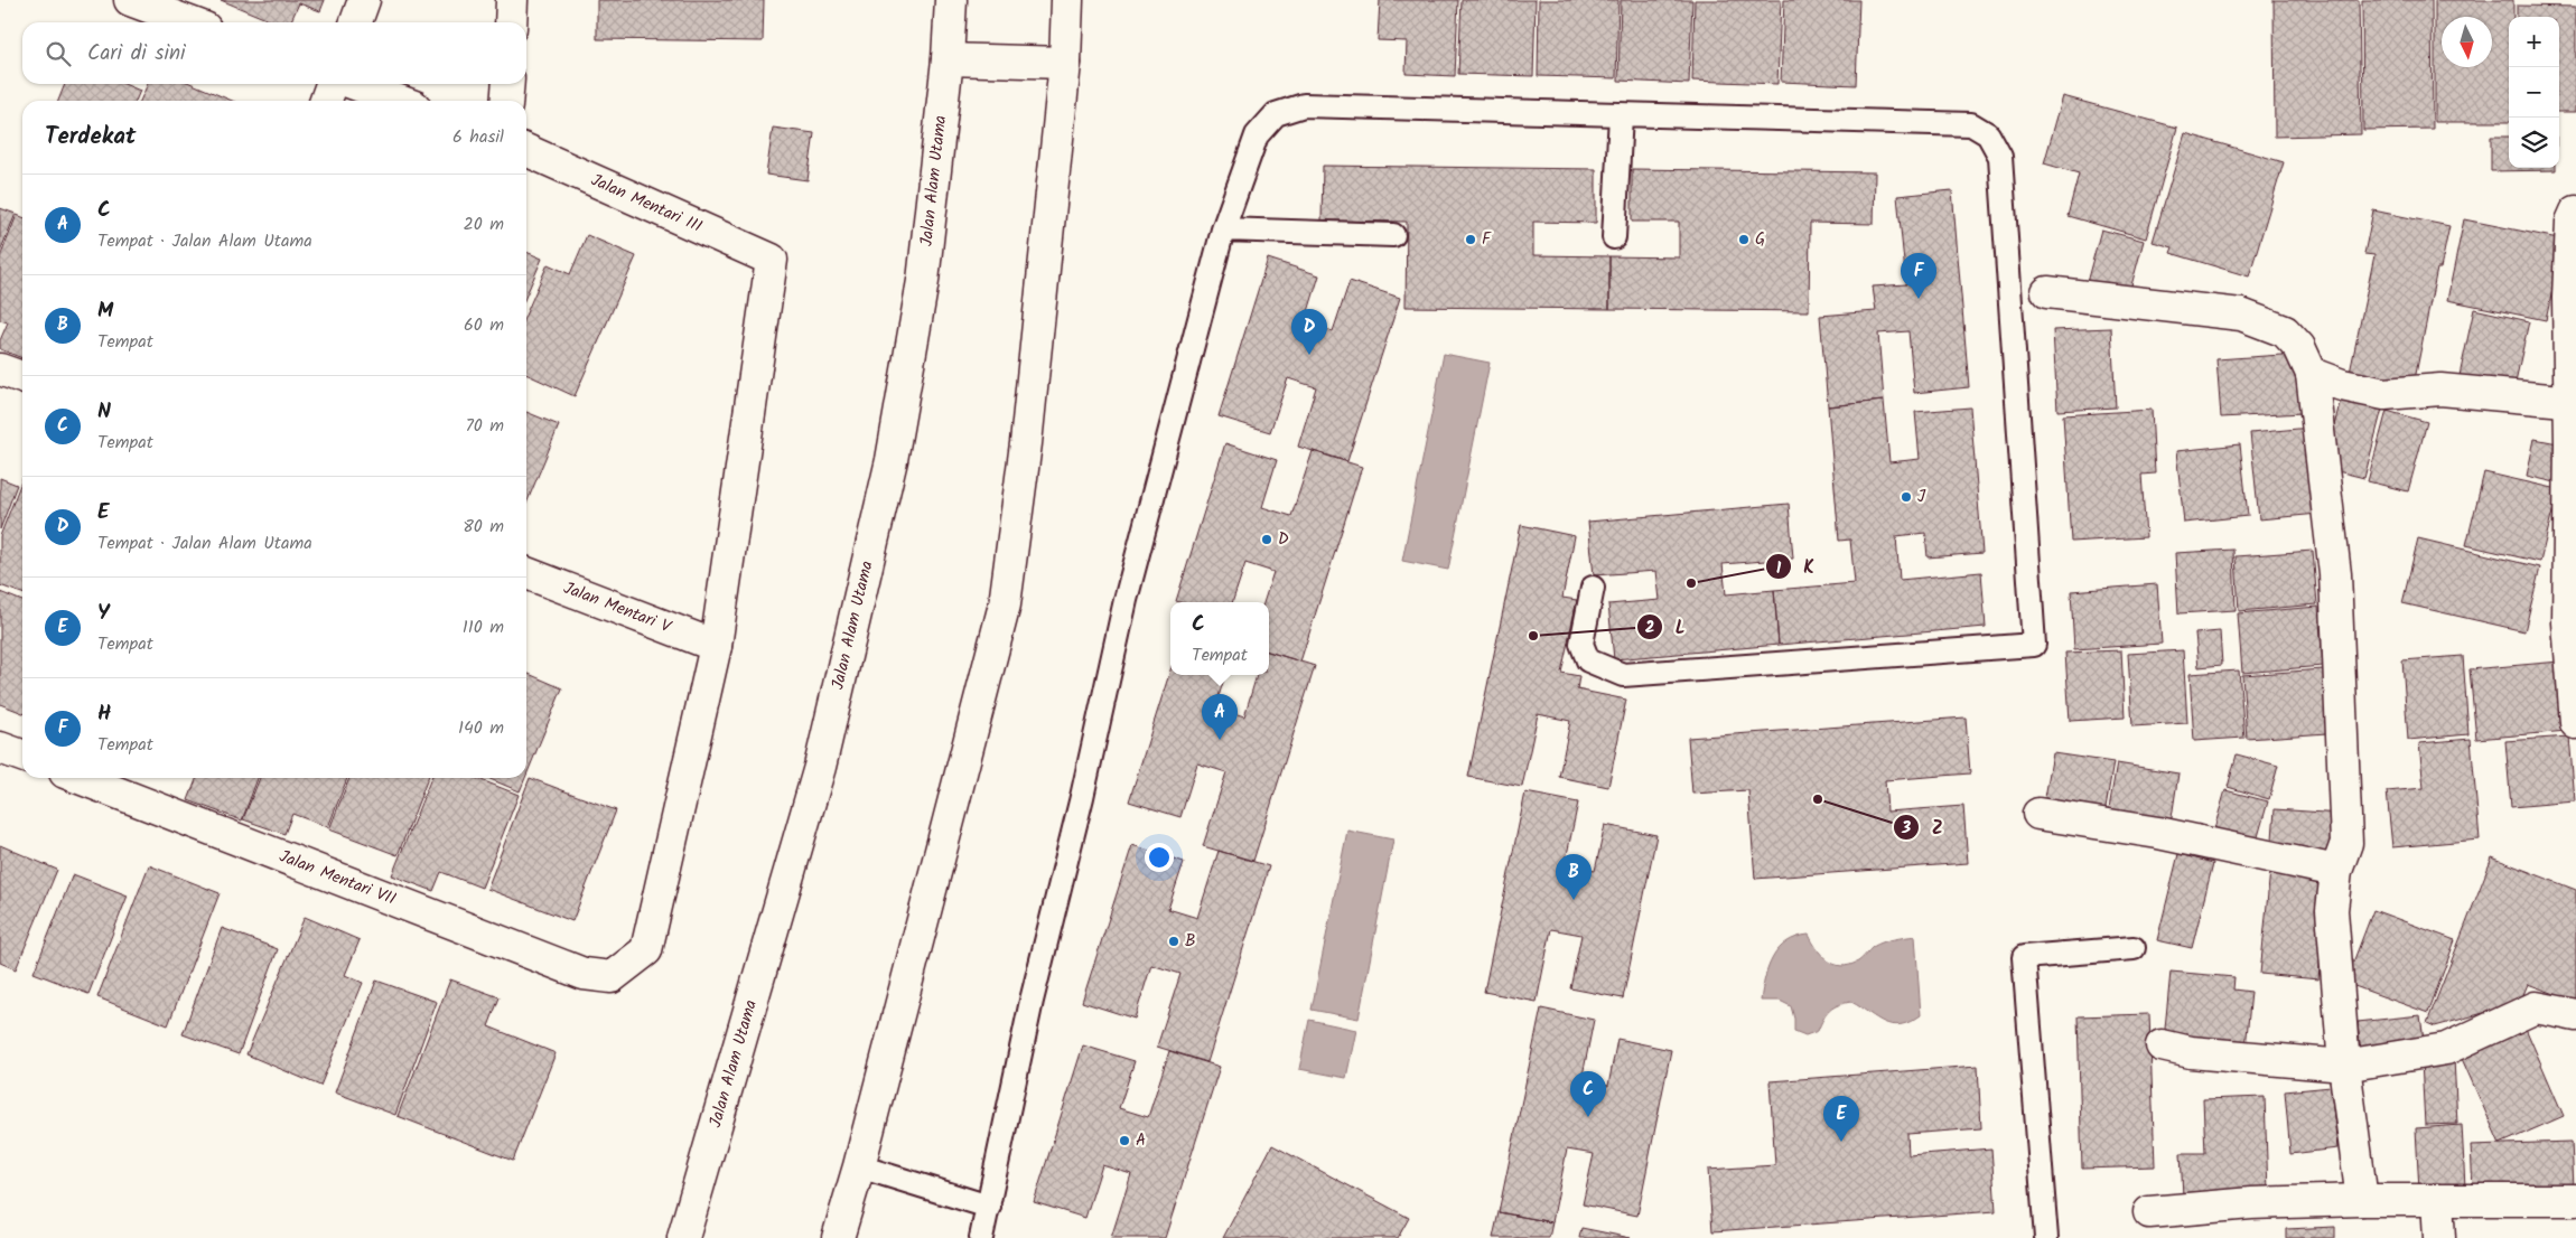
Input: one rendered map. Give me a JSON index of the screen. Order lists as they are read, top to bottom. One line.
{"streets":{"street":["Jalan Alam Utama","Jalan Mentari III","Jalan Mentari V","Jalan Mentari VII"]},"crossings":[["Jalan Mentari III","Jalan Mentari V"],["Jalan Mentari III","Jalan Mentari VII"],["Jalan Mentari V","Jalan Mentari VII"]],"places":["F","G","J","D","K","L","Z","B","A"],"north":"bottom","page":{"map_buttons":["+","−"],"search":"Cari di sini","heading":["Terdekat","6 hasil"],"list":[{"mark":"A","name":"C","note":"Tempat · Jalan Alam Utama","value":"20 m"},{"mark":"B","name":"M","note":"Tempat","value":"60 m"},{"mark":"C","name":"N","note":"Tempat","value":"70 m"},{"mark":"D","name":"E","note":"Tempat · Jalan Alam Utama","value":"80 m"},{"mark":"E","name":"Y","note":"Tempat","value":"110 m"},{"mark":"F","name":"H","note":"Tempat","value":"140 m"}],"pins":["F","D","A","B","C","E"],"popup":["C","Tempat"]}}
